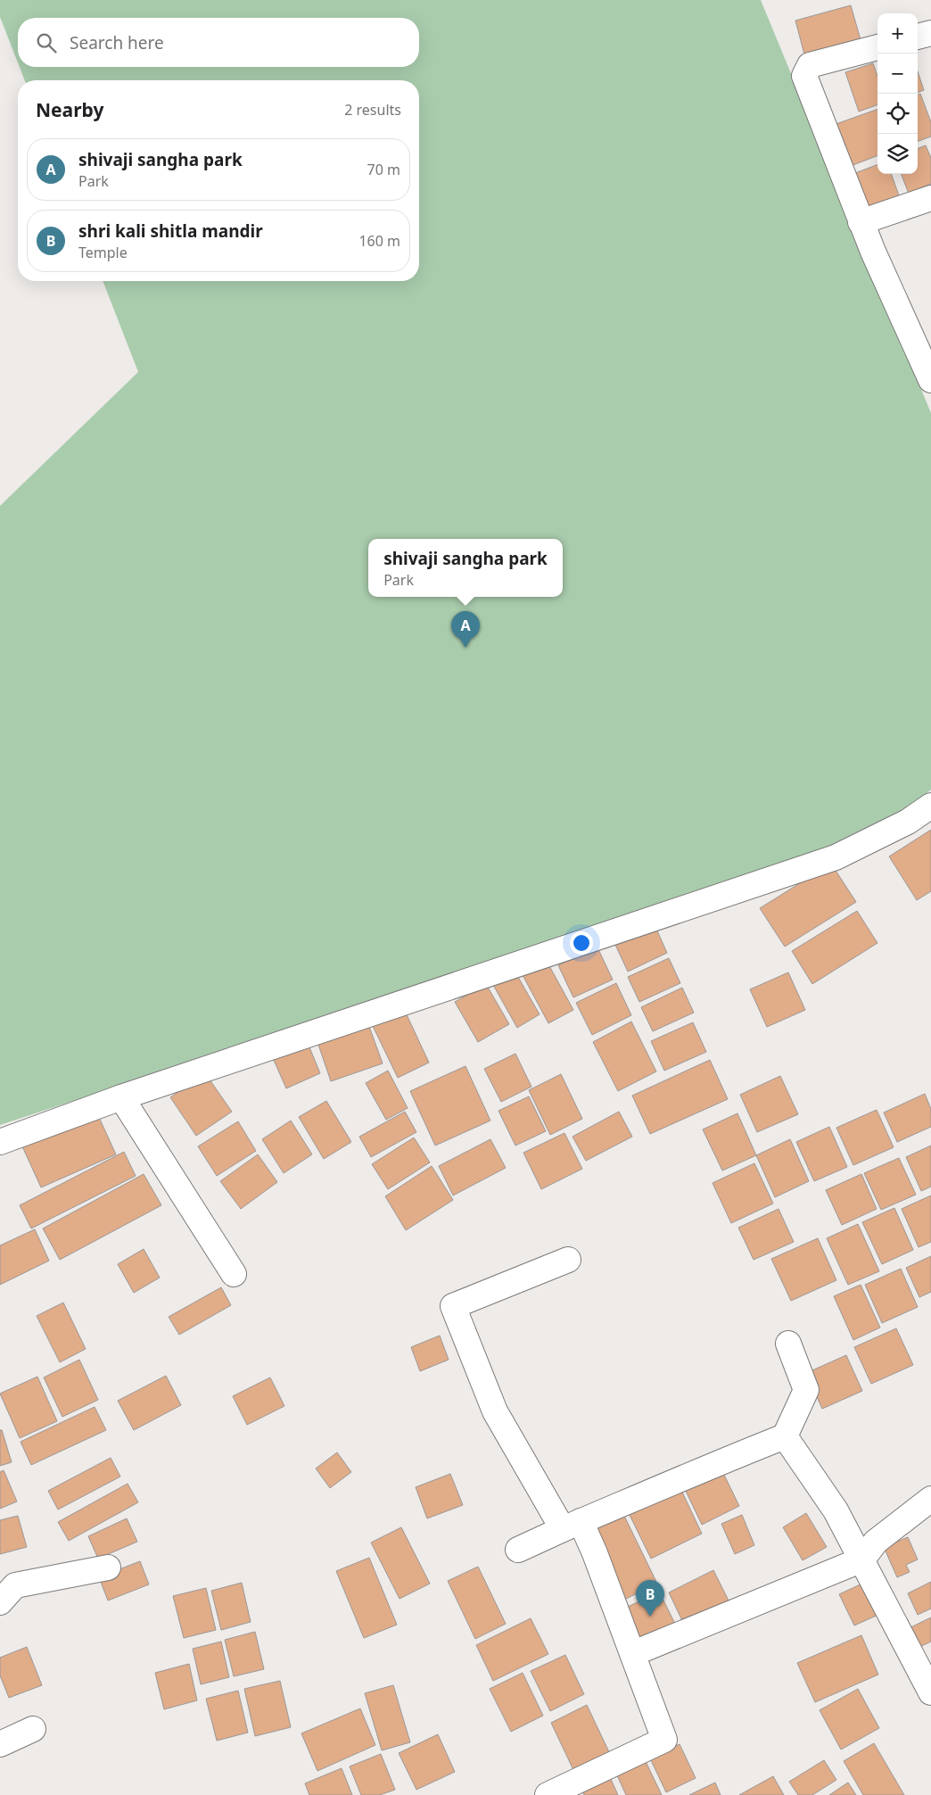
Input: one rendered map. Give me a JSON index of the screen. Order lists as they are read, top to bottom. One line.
{"page":{"map_buttons":["+","−"],"search":"Search here","heading":["Nearby","2 results"],"list":[{"mark":"A","name":"shivaji sangha park","note":"Park","value":"70 m"},{"mark":"B","name":"shri kali shitla mandir","note":"Temple","value":"160 m"}],"popup":["shivaji sangha park","Park"],"pins":["A","B"]}}
